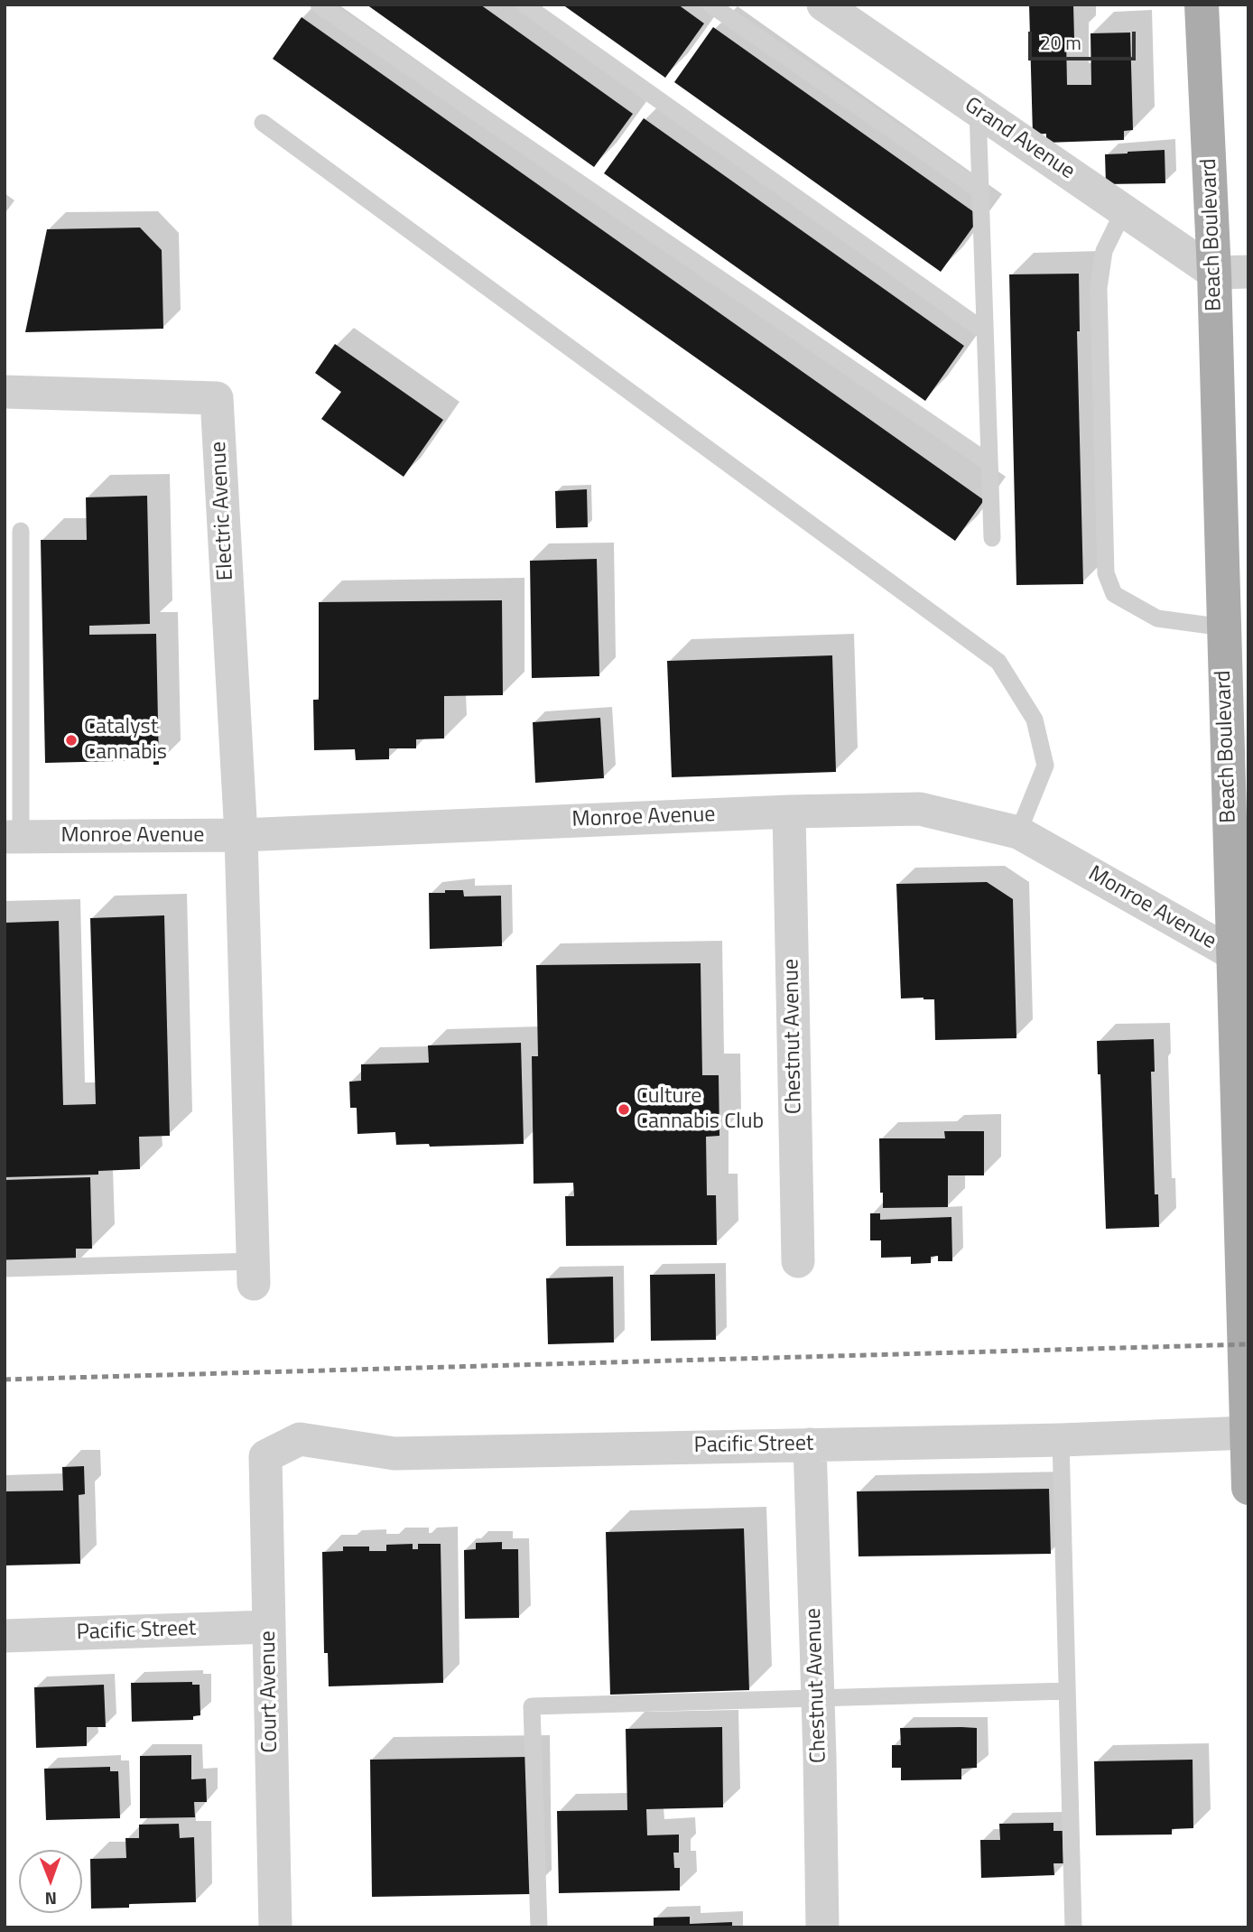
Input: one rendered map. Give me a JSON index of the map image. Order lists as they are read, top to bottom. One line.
{"streets":{"main road":["Beach Boulevard"],"street":["Grand Avenue","Electric Avenue","Monroe Avenue","Chestnut Avenue","Pacific Street","Court Avenue"]},"crossings":[["Grand Avenue","Beach Boulevard"],["Beach Boulevard","Monroe Avenue"],["Beach Boulevard","Pacific Street"],["Electric Avenue","Monroe Avenue"],["Monroe Avenue","Chestnut Avenue"],["Chestnut Avenue","Pacific Street"],["Pacific Street","Court Avenue"]],"places":["Catalyst Cannabis","Culture Cannabis Club"],"scale_bar":"20 m","north":"bottom"}
